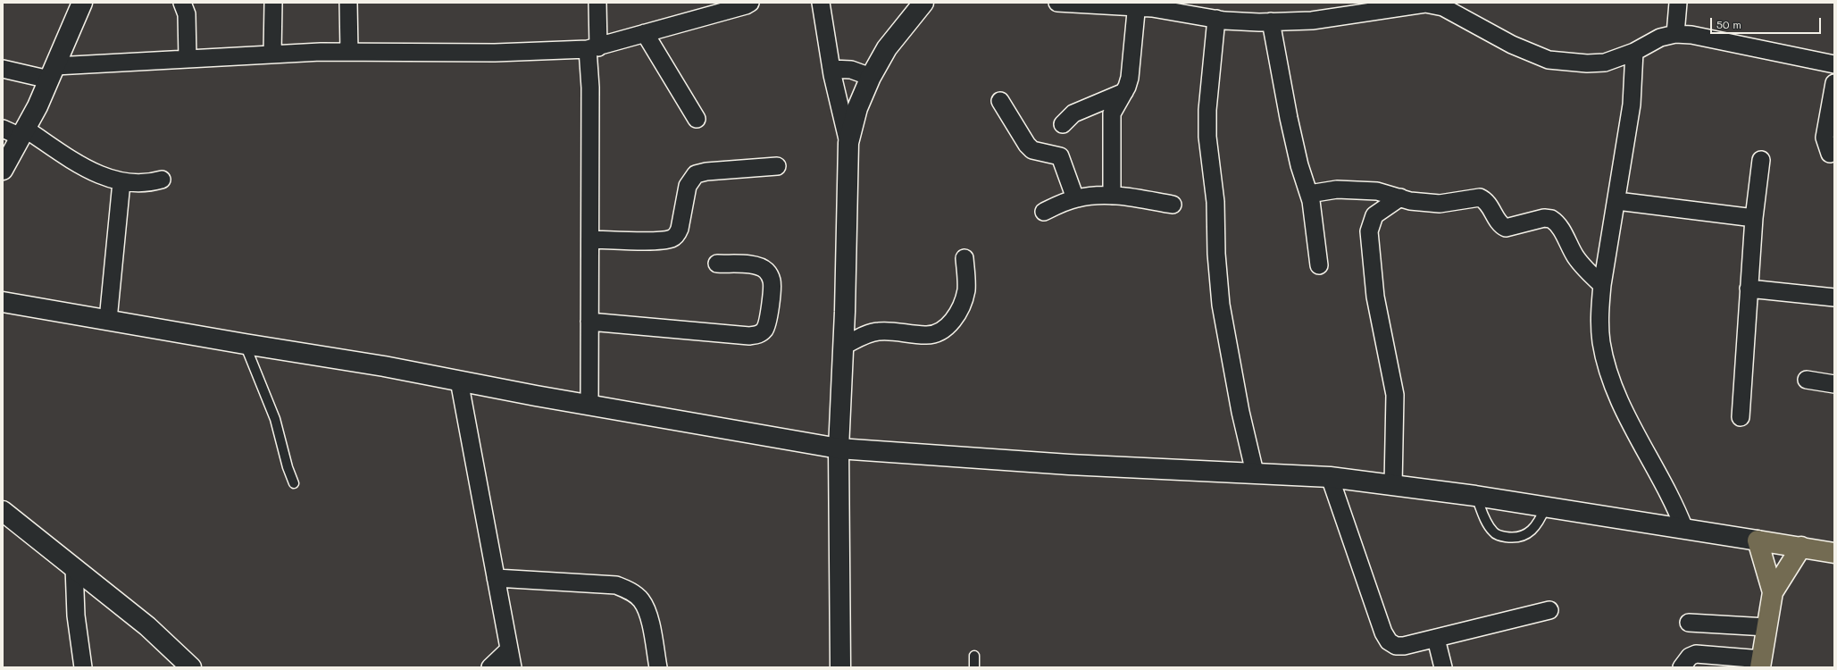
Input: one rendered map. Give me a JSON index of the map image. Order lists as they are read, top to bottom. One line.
{"scale_bar":"50 m"}
